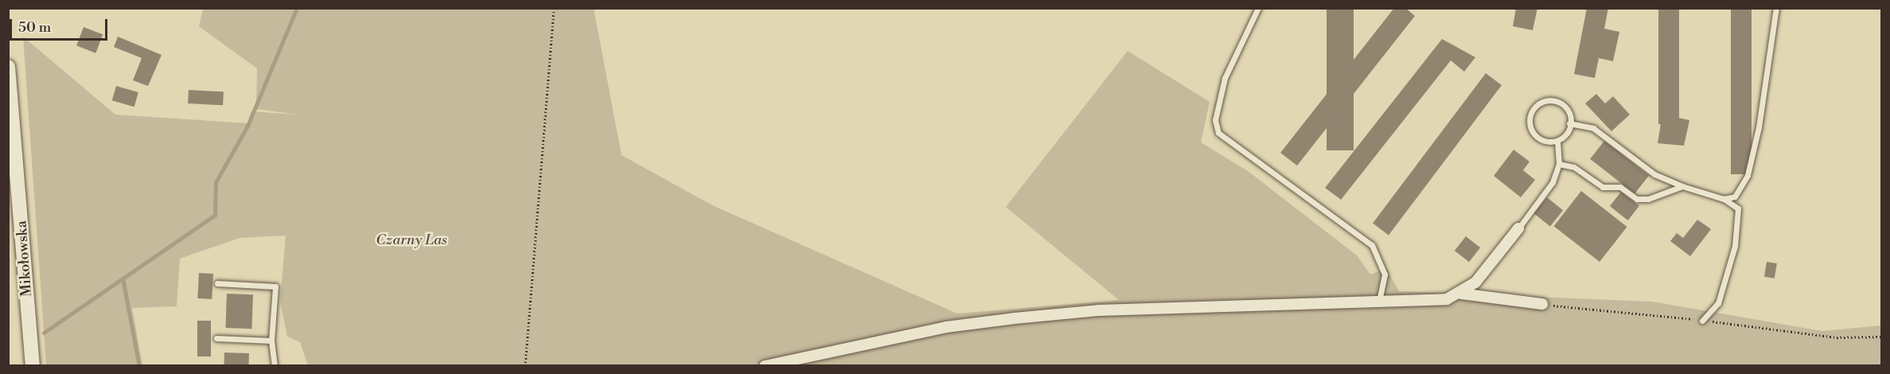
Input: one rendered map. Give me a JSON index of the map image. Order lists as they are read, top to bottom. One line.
{"streets":{"main road":["Mikołowska"]},"parks":["Czarny Las"],"scale_bar":"50 m"}
